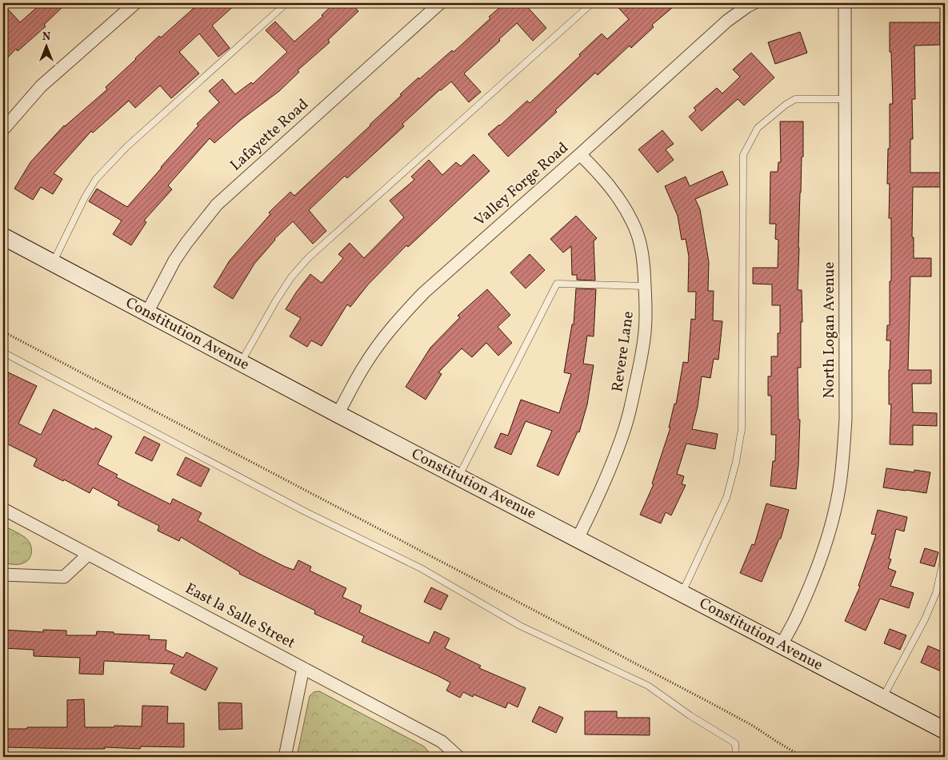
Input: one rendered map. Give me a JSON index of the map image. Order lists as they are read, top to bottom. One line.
{"streets":{"main road":["Constitution Avenue"],"street":["Lafayette Road","Valley Forge Road","North Logan Avenue","Revere Lane","East la Salle Street"]},"crossings":[["Lafayette Road","Constitution Avenue"],["Valley Forge Road","Constitution Avenue"],["Valley Forge Road","Revere Lane"],["North Logan Avenue","Constitution Avenue"],["Constitution Avenue","Revere Lane"]],"north":"top"}
